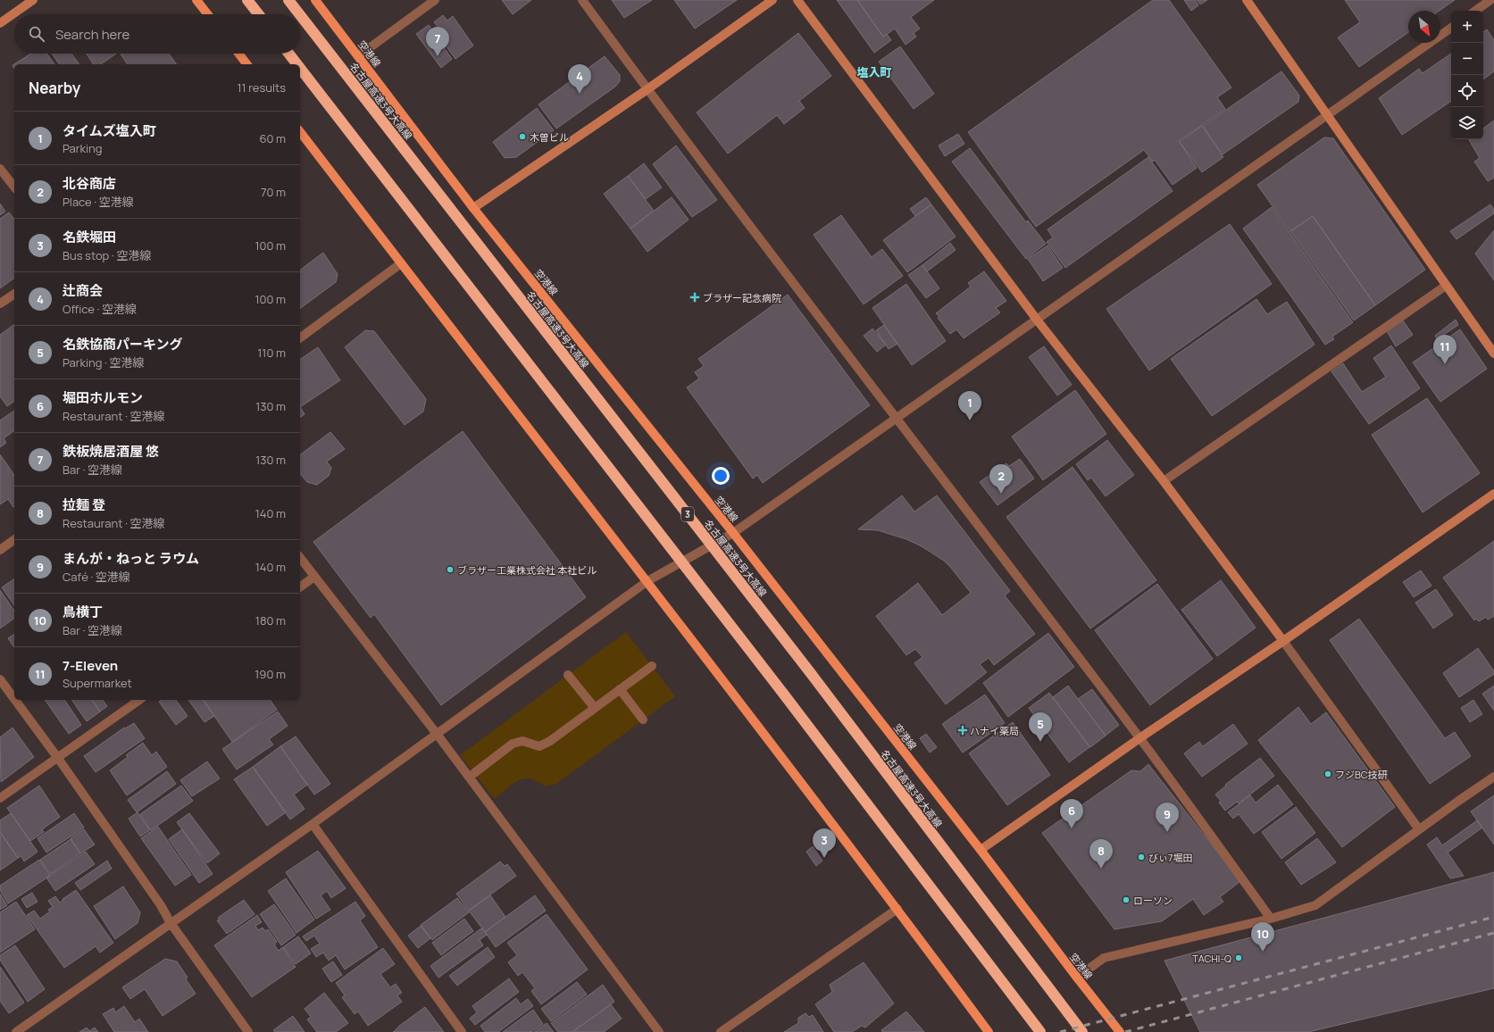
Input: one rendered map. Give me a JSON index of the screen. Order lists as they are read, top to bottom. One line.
{"streets":{"highway":["名古屋高速3号大高線","3"],"main road":["空港線"]},"districts":["塩入町"],"places":{"other":["木曽ビル","ブラザー工業株式会社 本社ビル","フジBC技研","びぃ7堀田","ローソン","TACHI-Q"],"health":["ブラザー記念病院","ハナイ薬局"]},"north":"bottom right","page":{"map_buttons":["+","−"],"search":"Search here","pins":["7","4","11","1","2","5","6","9","3","8","10"],"heading":["Nearby","11 results"],"list":[{"mark":"1","name":"タイムズ塩入町","note":"Parking","value":"60 m"},{"mark":"2","name":"北谷商店","note":"Place · 空港線","value":"70 m"},{"mark":"3","name":"名鉄堀田","note":"Bus stop · 空港線","value":"100 m"},{"mark":"4","name":"辻商会","note":"Office · 空港線","value":"100 m"},{"mark":"5","name":"名鉄協商パーキング","note":"Parking · 空港線","value":"110 m"},{"mark":"6","name":"堀田ホルモン","note":"Restaurant · 空港線","value":"130 m"},{"mark":"7","name":"鉄板焼居酒屋 悠","note":"Bar · 空港線","value":"130 m"},{"mark":"8","name":"拉麺 登","note":"Restaurant · 空港線","value":"140 m"},{"mark":"9","name":"まんが・ねっと ラウム","note":"Café · 空港線","value":"140 m"},{"mark":"10","name":"鳥横丁","note":"Bar · 空港線","value":"180 m"},{"mark":"11","name":"7-Eleven","note":"Supermarket","value":"190 m"}]}}
